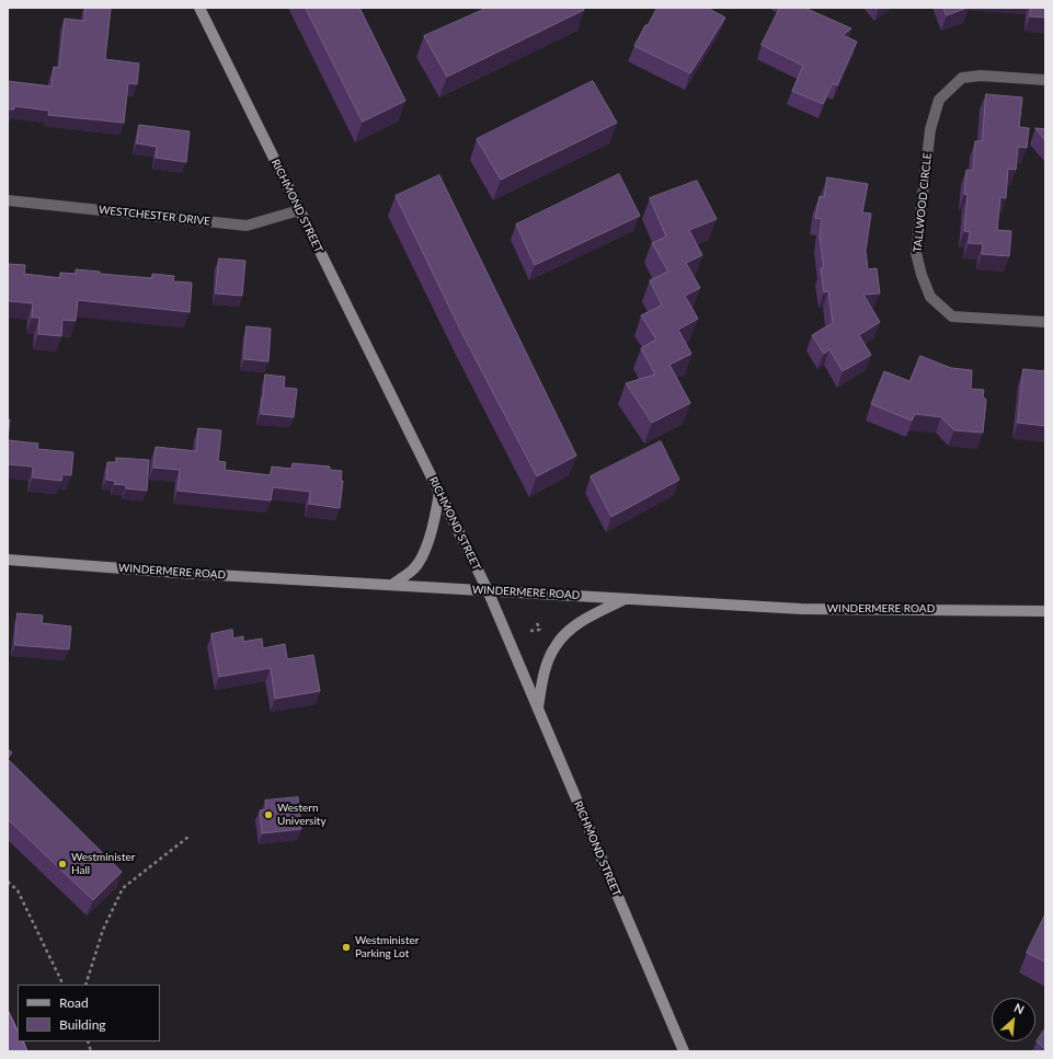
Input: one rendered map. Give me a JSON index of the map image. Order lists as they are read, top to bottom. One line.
{"streets":{"main road":["RICHMOND STREET","WINDERMERE ROAD"],"street":["TALLWOOD CIRCLE","WESTCHESTER DRIVE"]},"crossings":[["RICHMOND STREET","WESTCHESTER DRIVE"],["RICHMOND STREET","WINDERMERE ROAD"]],"places":["Western University","Westminister Hall","Westminister Parking Lot"],"legend":["Road","Building"],"north":"top right"}
